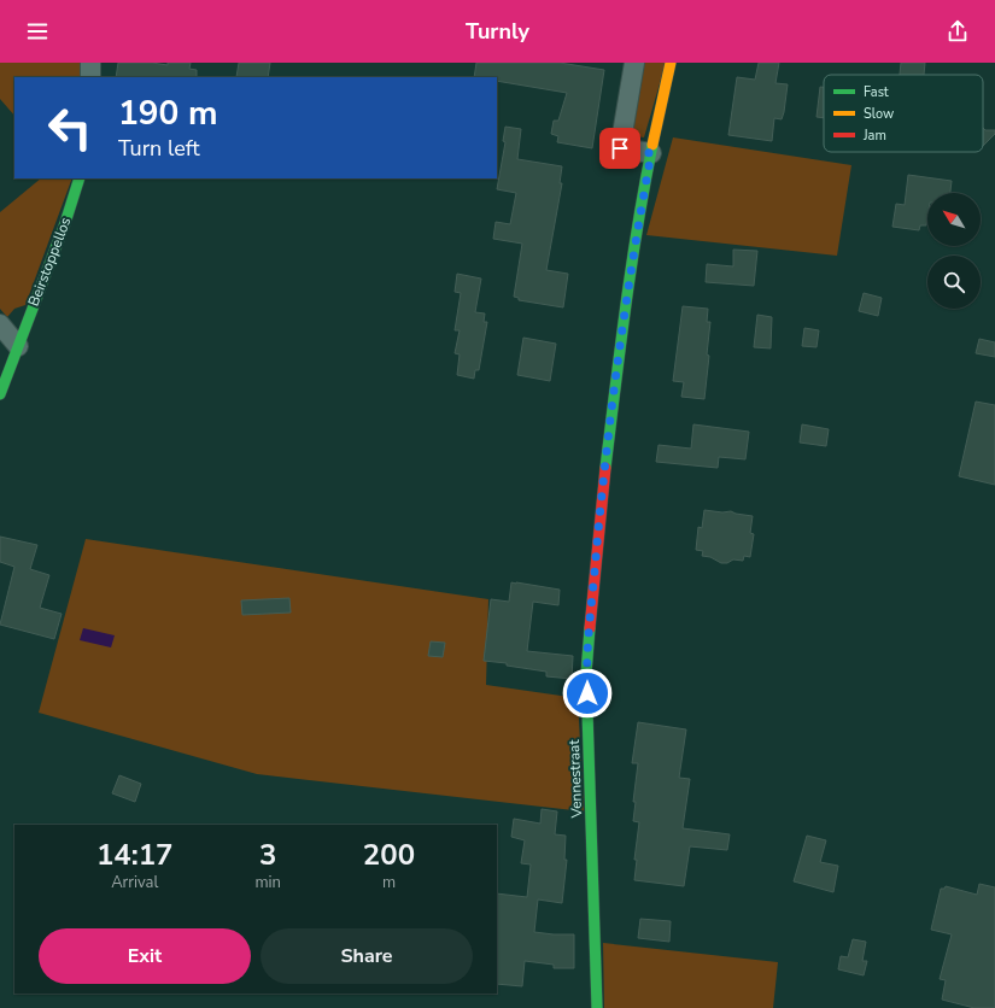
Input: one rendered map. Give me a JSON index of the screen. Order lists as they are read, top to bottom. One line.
{"streets":{"street":["Beirstoppellos","Vennestraat"]},"legend":["Fast","Slow","Jam"],"north":"top left","page":{"header":"Turnly","turn":["190 m","Turn left"],"eta":["14:17","Arrival","3","min","200","m"],"buttons":["Exit","Share"]}}
